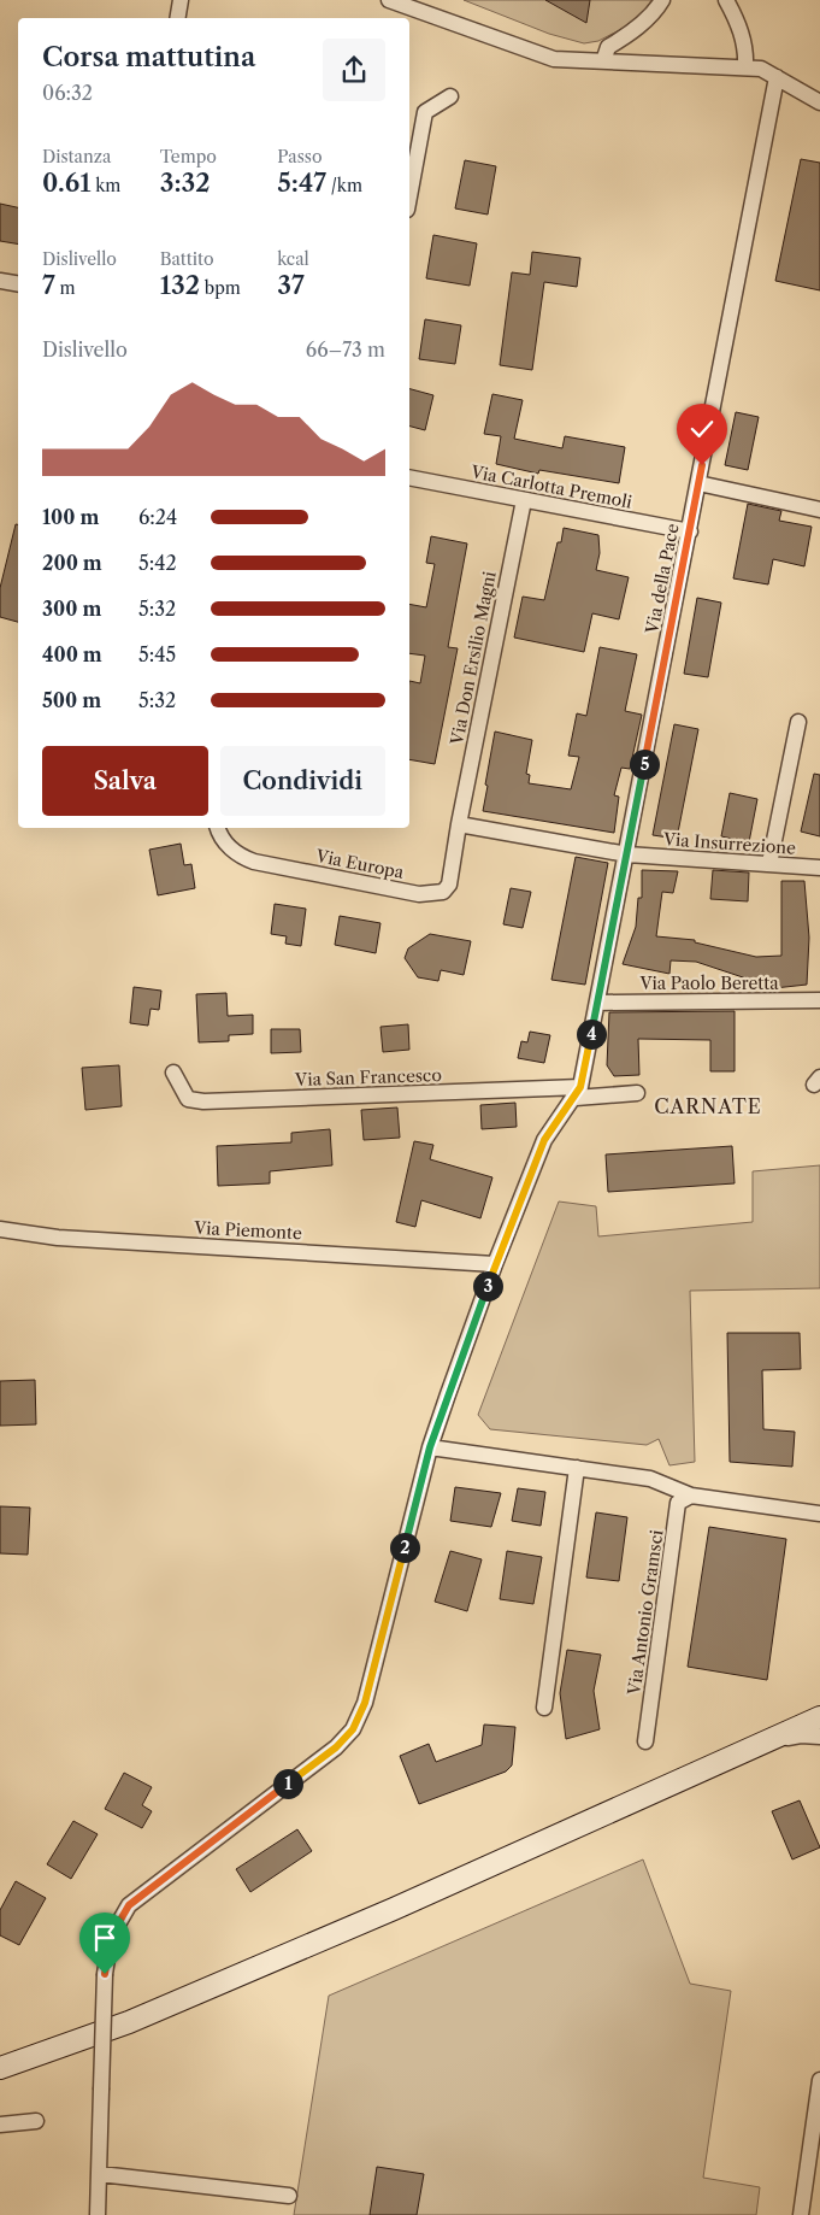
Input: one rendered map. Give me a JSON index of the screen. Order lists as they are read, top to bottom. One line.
{"streets":{"street":["Via Carlotta Premoli","Via della Pace","Via Don Ersilio Magni","Via Insurrezione","Via Europa","Via Paolo Beretta","Via San Francesco","Via Piemonte","Via Antonio Gramsci"]},"crossings":[["Via Carlotta Premoli","Via della Pace"],["Via Carlotta Premoli","Via Don Ersilio Magni"],["Via della Pace","Via Insurrezione"],["Via della Pace","Via Paolo Beretta"],["Via della Pace","Via San Francesco"],["Via Don Ersilio Magni","Via Insurrezione"],["Via Don Ersilio Magni","Via Europa"],["Via Insurrezione","Via Europa"]],"districts":["CARNATE"],"page":{"heading":["Corsa mattutina","06:32"],"stats":[["Distanza","0.61 km"],["Tempo","3:32"],["Passo","5:47 /km"],["Dislivello","7 m"],["Battito","132 bpm"],["kcal","37"]],"chart":["Dislivello","66–73 m"],"list":[{"name":"100 m","note":"6:24"},{"name":"200 m","note":"5:42"},{"name":"300 m","note":"5:32"},{"name":"400 m","note":"5:45"},{"name":"500 m","note":"5:32"}],"buttons":["Salva","Condividi"],"pins":["5","4","3","2","1"]}}
